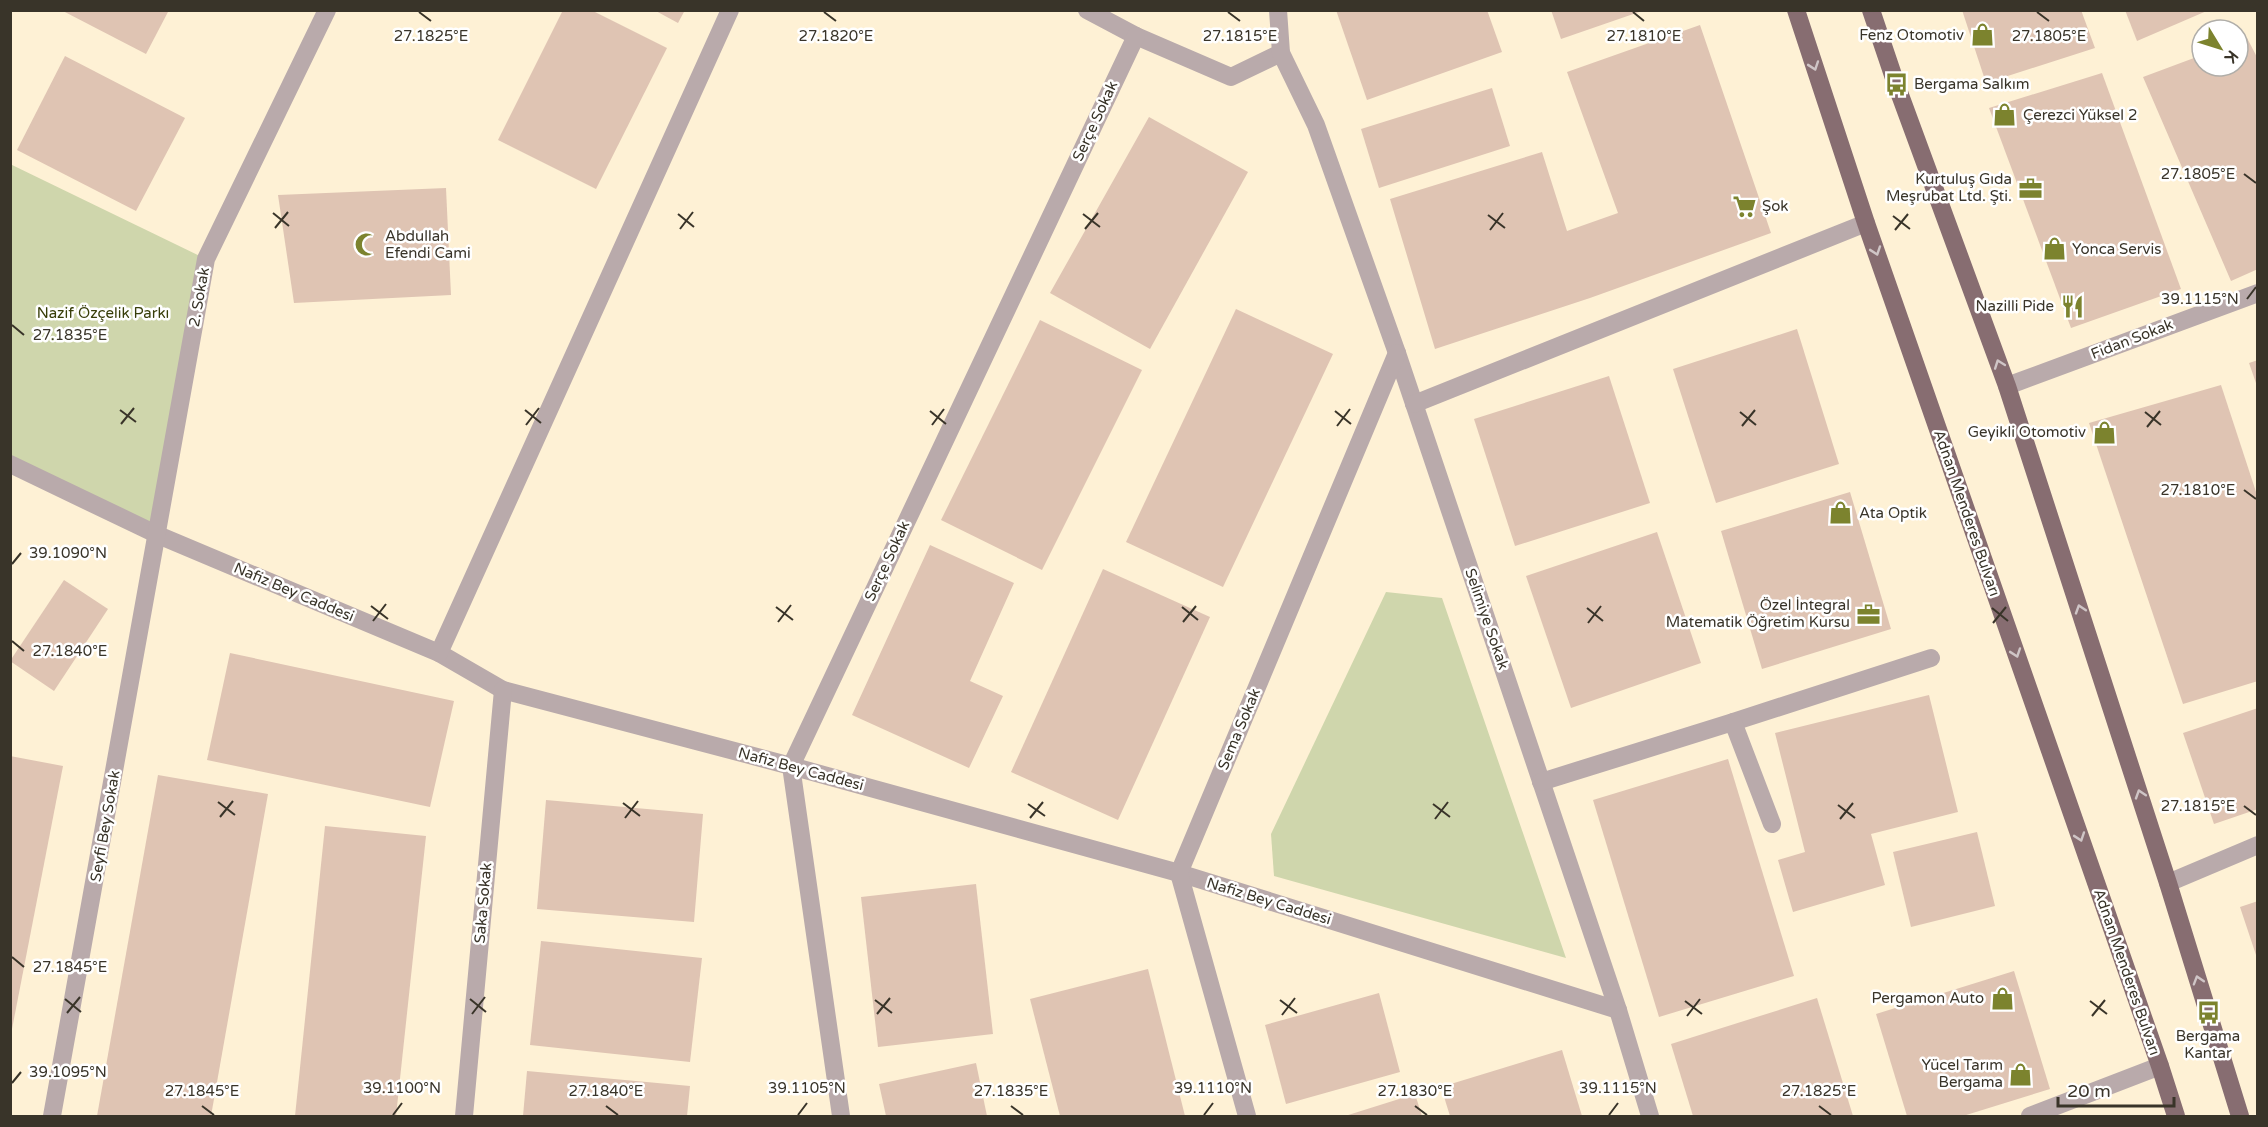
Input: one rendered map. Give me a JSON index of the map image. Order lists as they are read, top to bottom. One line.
{"streets":{"main road":["Adnan Menderes Bulvarı"],"street":["Serçe Sokak","2. Sokak","Fidan Sokak","Nafiz Bey Caddesi","Selimiye Sokak","Sema Sokak","Seyfi Bey Sokak","Saka Sokak"]},"crossings":[["Serçe Sokak","Nafiz Bey Caddesi"],["2. Sokak","Nafiz Bey Caddesi"],["2. Sokak","Seyfi Bey Sokak"],["Nafiz Bey Caddesi","Selimiye Sokak"],["Nafiz Bey Caddesi","Sema Sokak"],["Nafiz Bey Caddesi","Seyfi Bey Sokak"],["Nafiz Bey Caddesi","Saka Sokak"],["Selimiye Sokak","Sema Sokak"]],"parks":["Nazif Özçelik Parkı"],"places":{"shop":["Fenz Otomotiv","Çerezci Yüksel 2","Yonca Servis","Geyikli Otomotiv","Ata Optik","Pergamon Auto","Yücel Tarım Bergama"],"bus stop":["Bergama Salkım","Bergama Kantar"],"office":["Kurtuluş Gıda Meşrubat Ltd. Şti.","Özel İntegral Matematik Öğretim Kursu"],"supermarket":["Şok"],"mosque":["Abdullah Efendi Cami"],"restaurant":["Nazilli Pide"]},"scale_bar":"20 m","north":"bottom right","coordinates":["27.1805°E","27.1825°E","27.1820°E","27.1815°E","27.1810°E","39.1115°N","27.1835°E","39.1090°N","27.1840°E","27.1845°E","39.1095°N","39.1100°N","39.1105°N","39.1110°N","27.1830°E"]}
